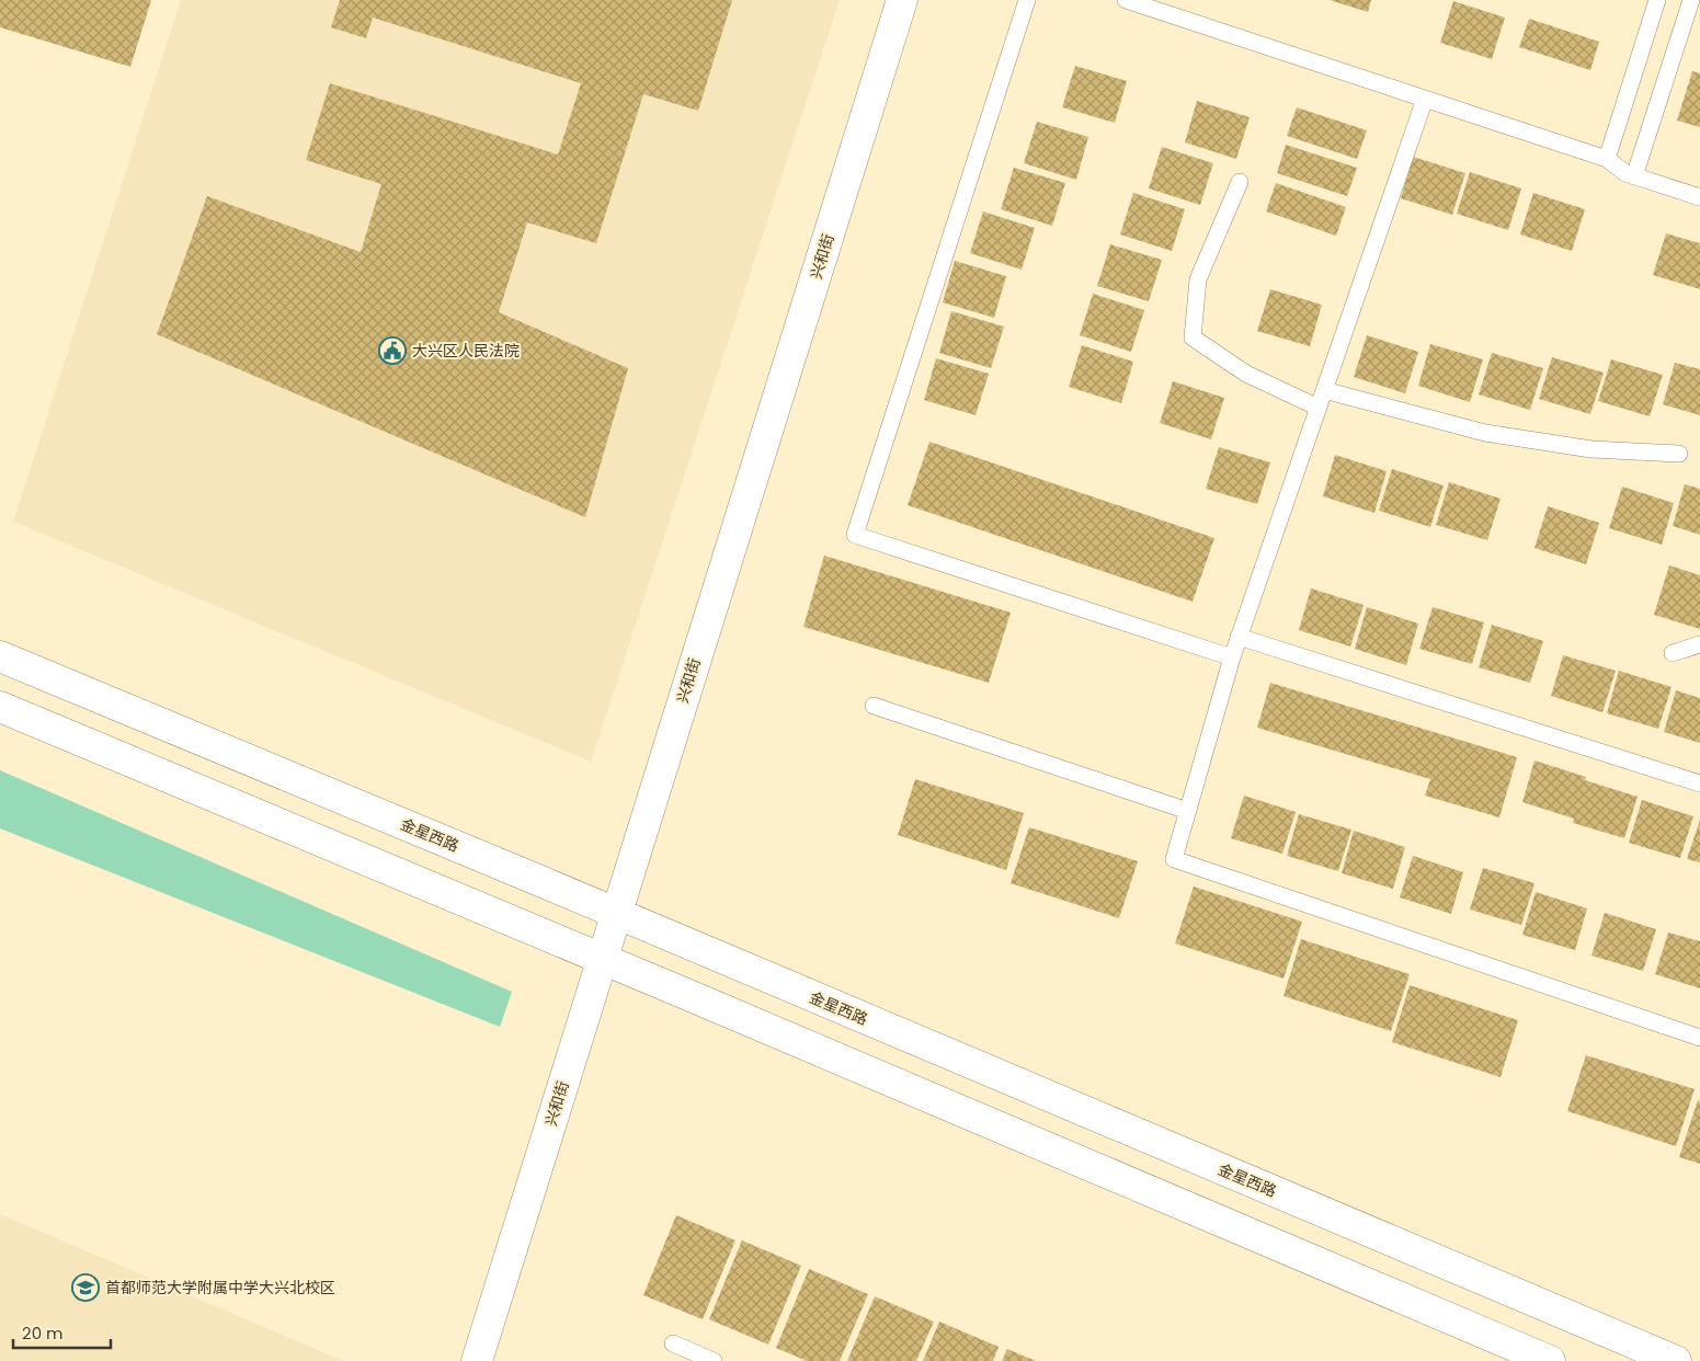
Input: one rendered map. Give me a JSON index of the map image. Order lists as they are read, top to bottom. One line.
{"streets":{"main road":["兴和街","金星西路"]},"crossings":[["兴和街","金星西路"]],"places":{"public building":["大兴区人民法院"],"school or university":["首都师范大学附属中学大兴北校区"]},"scale_bar":"20 m"}
